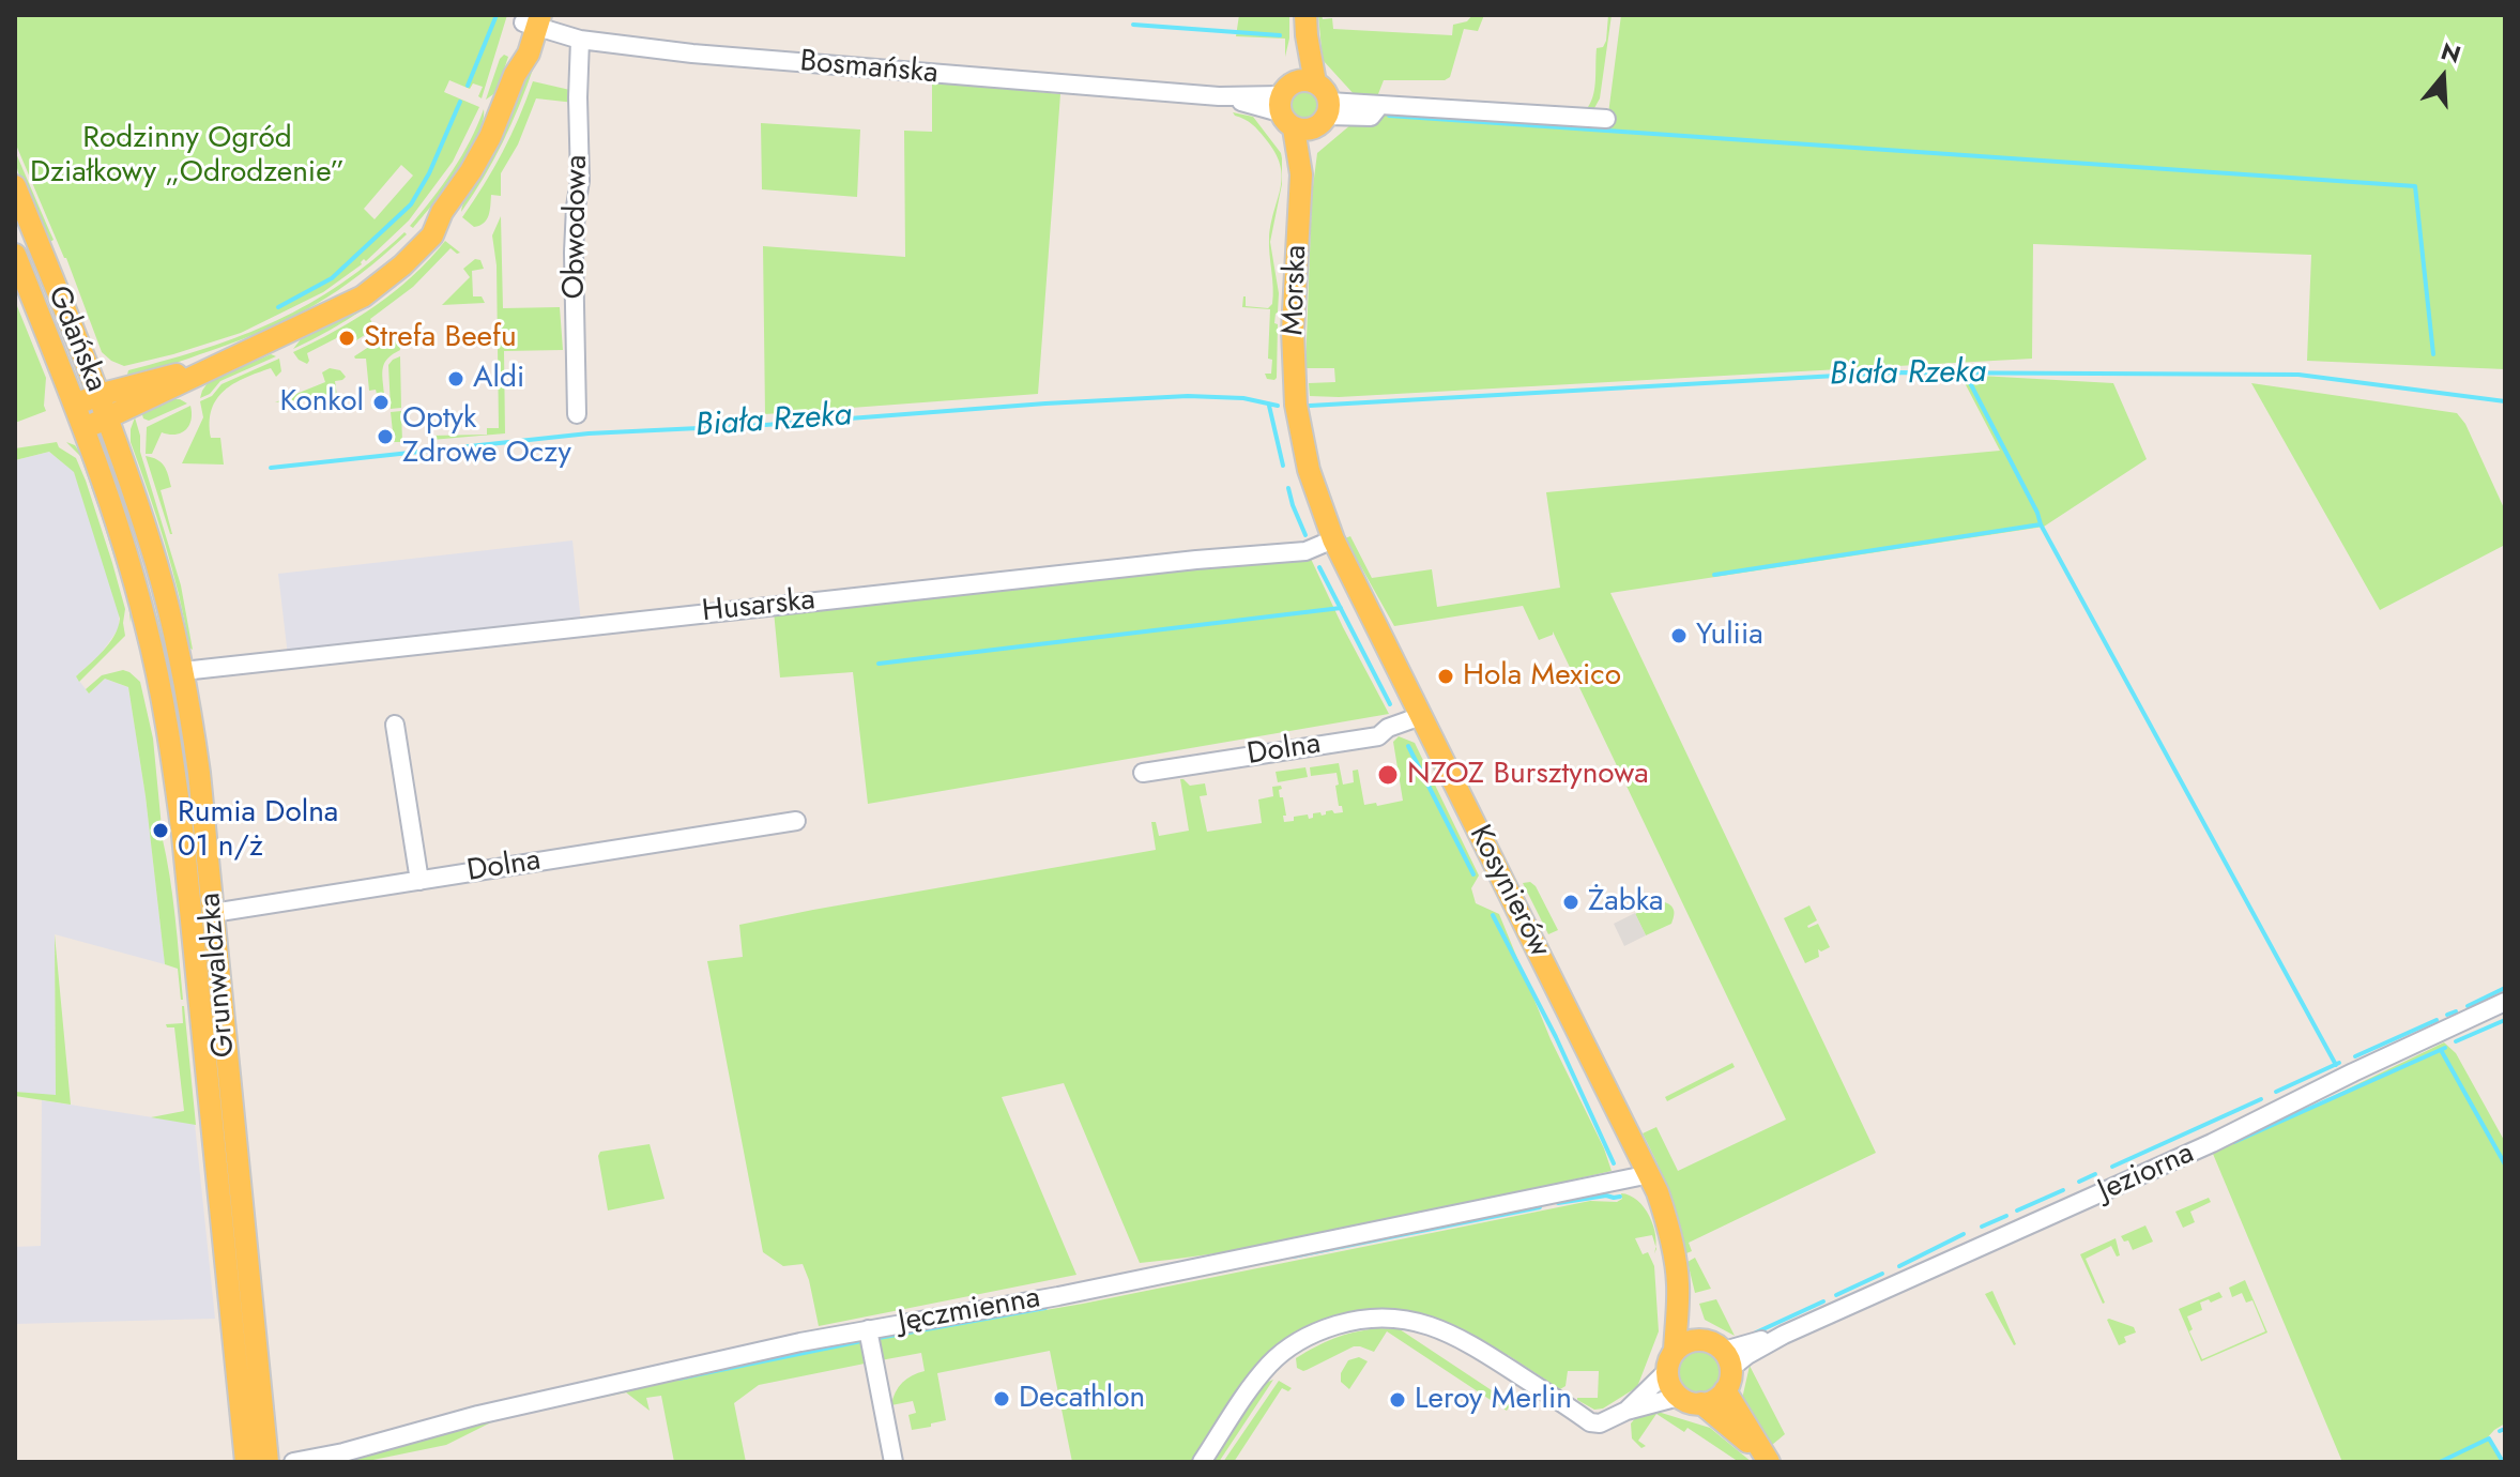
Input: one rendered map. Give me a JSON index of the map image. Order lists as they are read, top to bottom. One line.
{"streets":{"main road":["Morska","Gdańska","Kosynierów","Grunwaldzka"],"street":["Bosmańska","Obwodowa","Husarska","Dolna","Jeziorna","Jęczmienna"]},"crossings":[["Bosmańska","Obwodowa"],["Bosmańska","Morska"],["Morska","Kosynierów"],["Gdańska","Grunwaldzka"],["Husarska","Kosynierów"],["Husarska","Grunwaldzka"],["Dolna","Kosynierów"],["Dolna","Grunwaldzka"],["Kosynierów","Jeziorna"],["Kosynierów","Jęczmienna"]],"water":["Biała Rzeka"],"parks":["Rodzinny Ogród Działkowy „Odrodzenie”"],"places":["Strefa Beefu","Aldi","Konkol","Optyk Zdrowe Oczy","Yuliia","Hola Mexico","NZOZ Bursztynowa","Rumia Dolna 01 n/ż","Żabka","Decathlon","Leroy Merlin"],"north":"top"}
